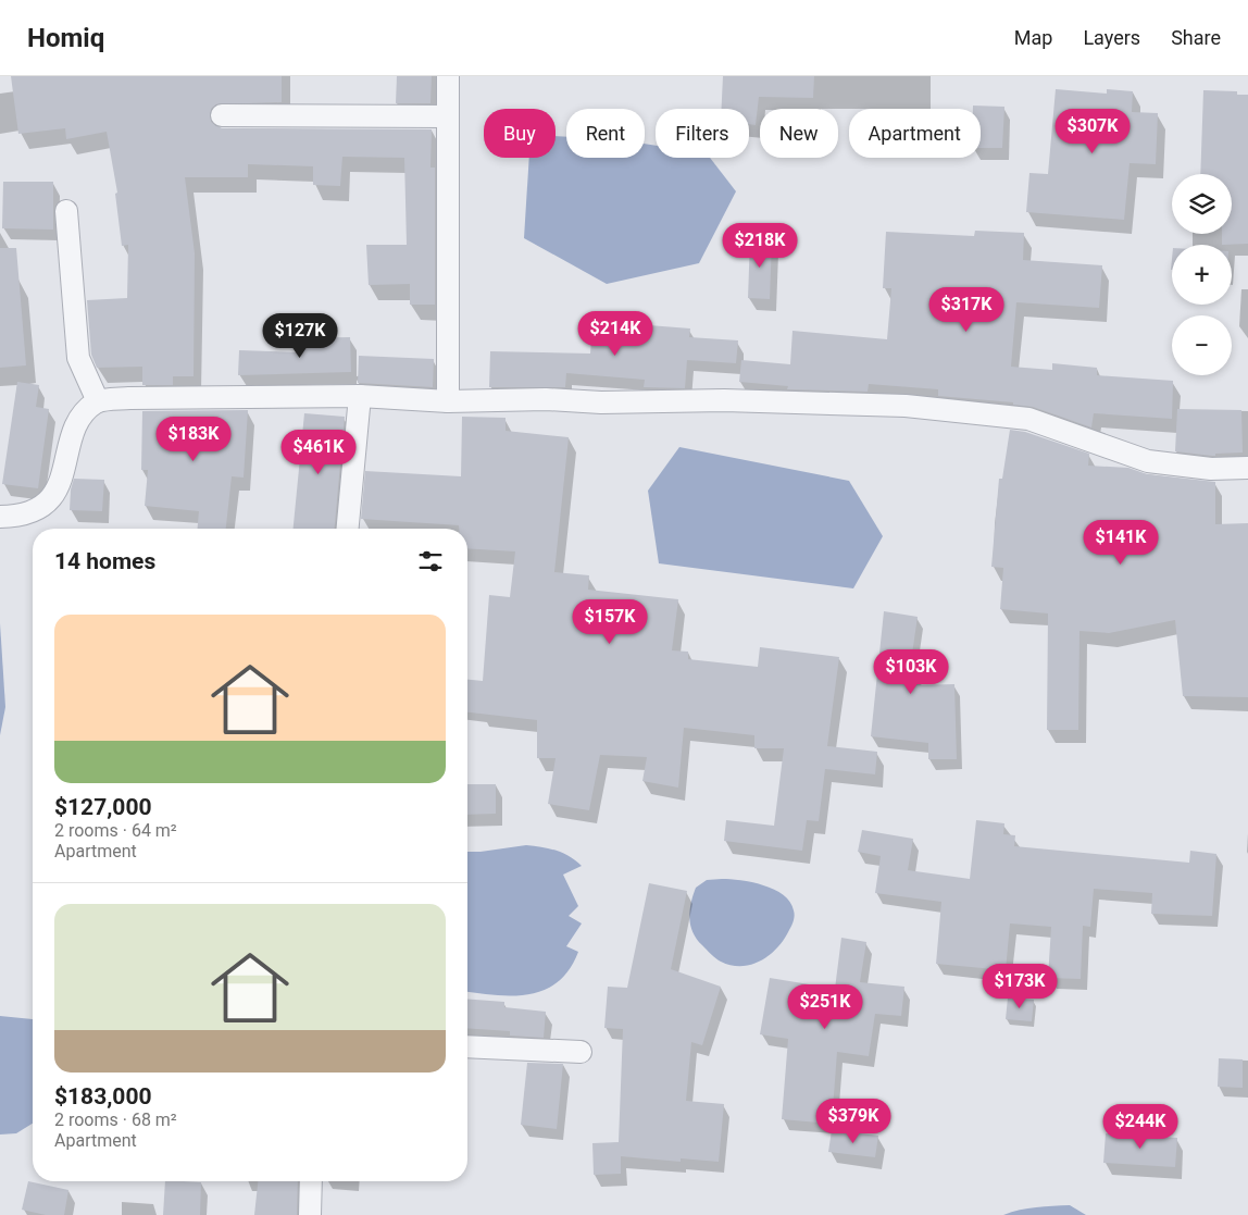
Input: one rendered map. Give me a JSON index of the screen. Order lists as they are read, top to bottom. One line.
{"page":{"header":"Homiq","nav":["Map","Layers","Share"],"price":["$307K","$218K","$317K","$214K","$127K","$183K","$461K","$141K","$157K","$103K","$173K","$251K","$379K","$244K"],"chip":["Buy","Rent","Filters","New","Apartment"],"map_buttons":["+","−"],"heading":"14 homes","list":[{"name":"$127,000","note":"2 rooms · 64 m² · Apartment"},{"name":"$183,000","note":"2 rooms · 68 m² · Apartment"}]}}
